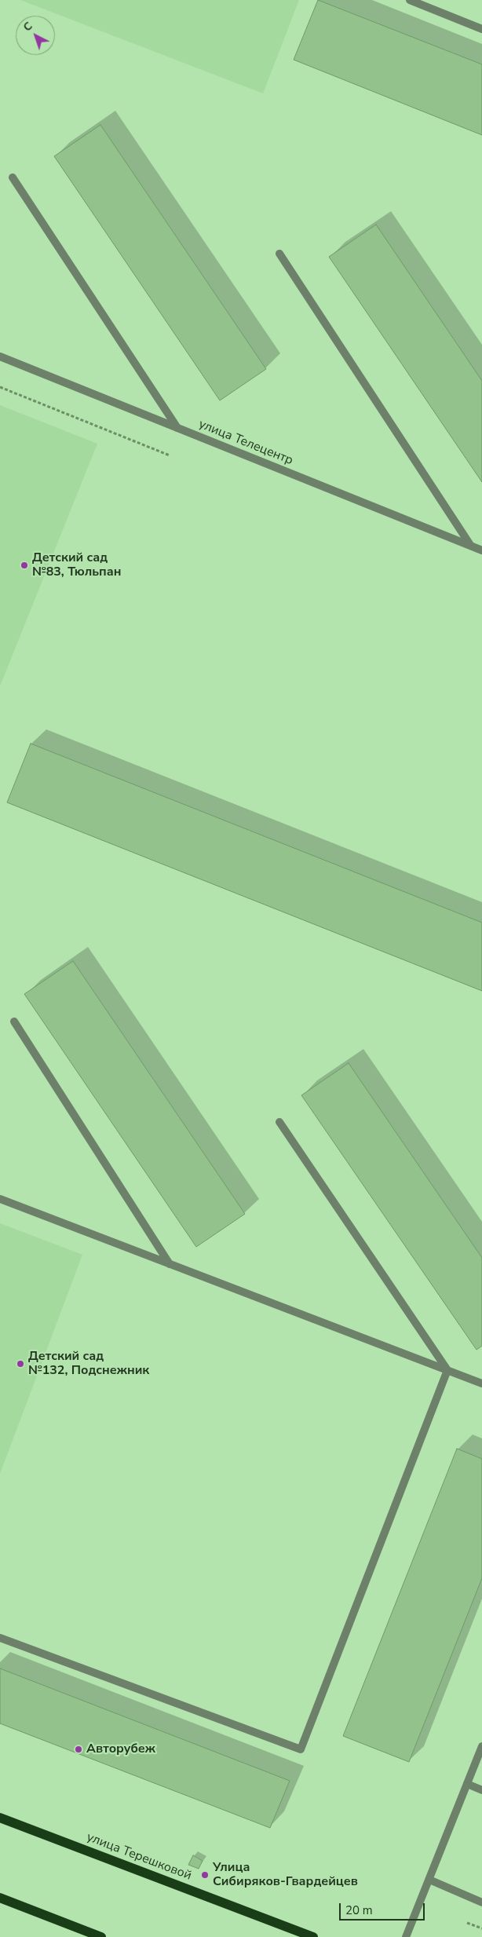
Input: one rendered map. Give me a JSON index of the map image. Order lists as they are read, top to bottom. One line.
{"streets":{"main road":["улица Терешковой"],"street":["улица Телецентр"]},"places":["Детский сад №83, Тюльпан","Детский сад №132, Подснежник","Авторубеж","Улица Сибиряков-Гвардейцев"],"scale_bar":"20 m","north":"top left"}
